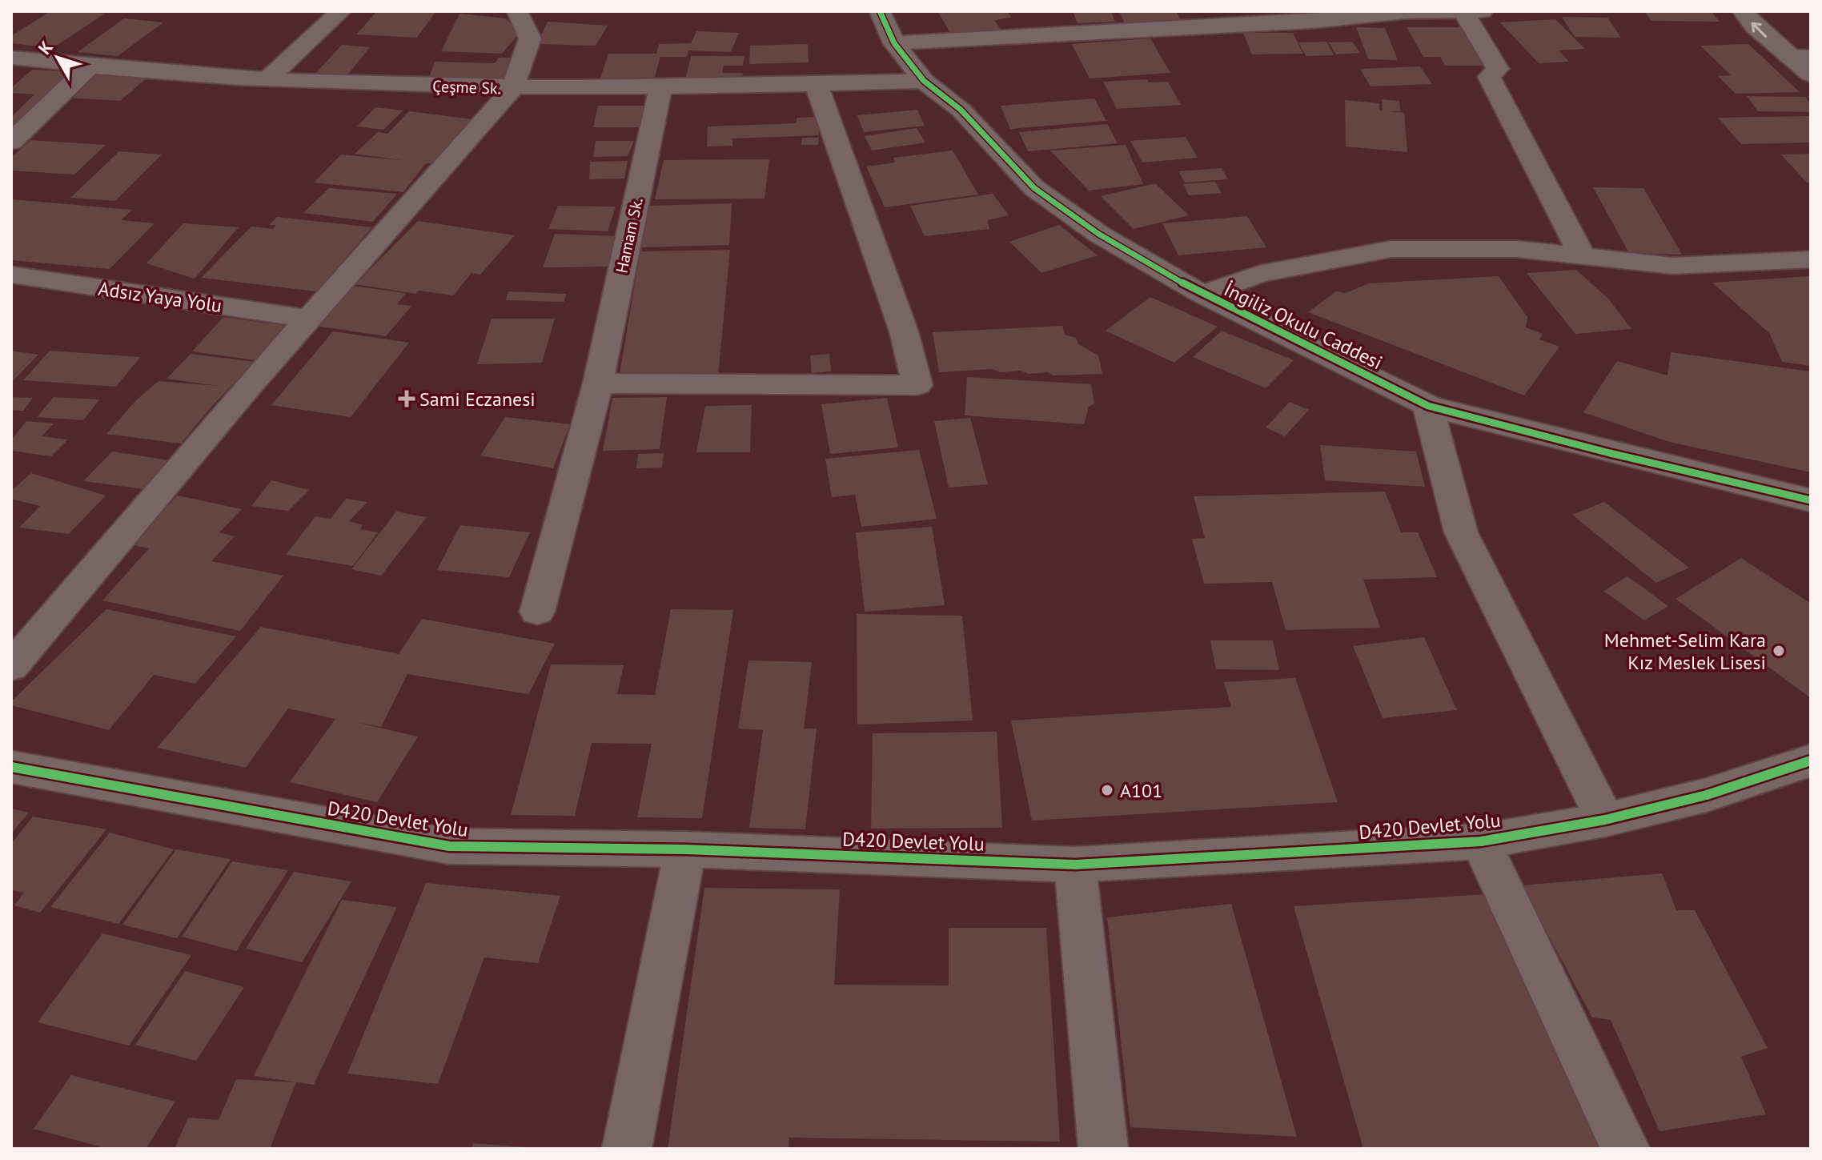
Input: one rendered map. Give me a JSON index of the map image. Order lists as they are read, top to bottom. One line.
{"streets":{"street":["Çeşme Sk.","Hamam Sk.","Adsız Yaya Yolu","İngiliz Okulu Caddesi","D420 Devlet Yolu"]},"crossings":[["Çeşme Sk.","Hamam Sk."],["Çeşme Sk.","İngiliz Okulu Caddesi"]],"places":{"health":["Sami Eczanesi"],"other":["Mehmet-Selim Kara Kız Meslek Lisesi","A101"]},"north":"top left"}
